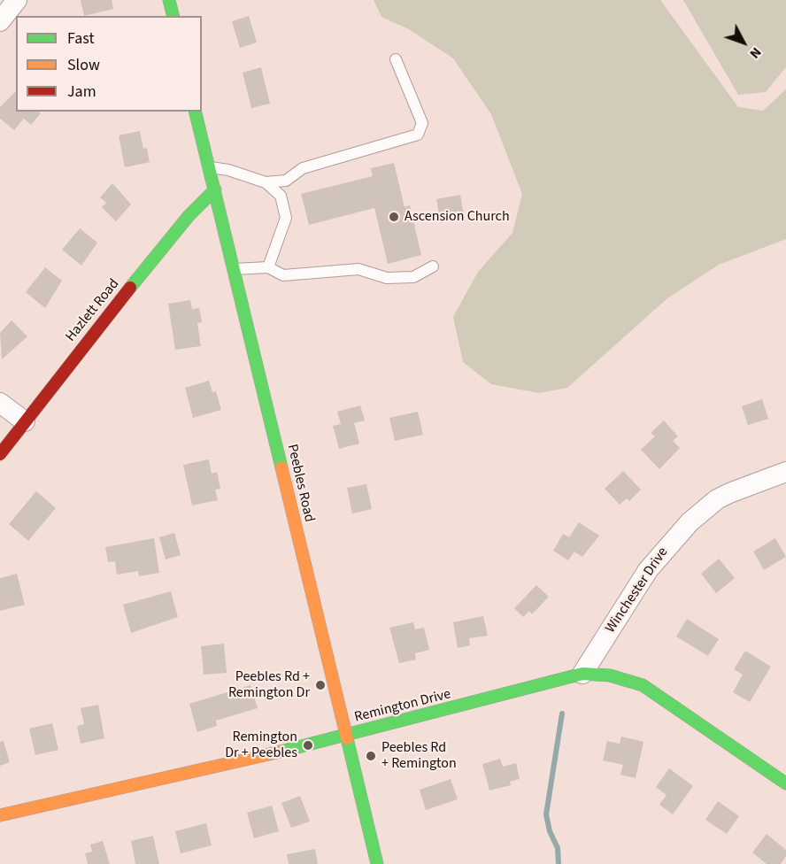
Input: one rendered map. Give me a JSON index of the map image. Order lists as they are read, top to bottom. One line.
{"streets":{"street":["Hazlett Road","Peebles Road","Winchester Drive","Remington Drive"]},"crossings":[["Hazlett Road","Peebles Road"],["Peebles Road","Remington Drive"],["Winchester Drive","Remington Drive"]],"places":["Ascension Church","Peebles Rd + Remington Dr","Remington Dr + Peebles","Peebles Rd + Remington"],"legend":["Fast","Slow","Jam"],"north":"bottom right"}
